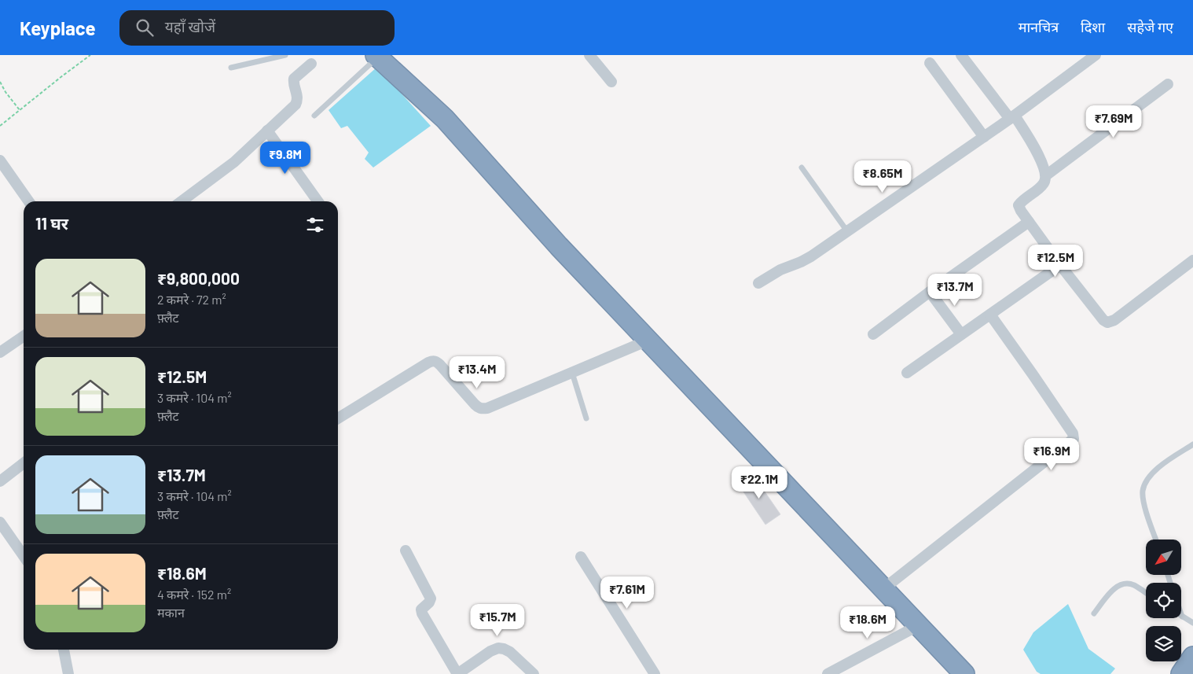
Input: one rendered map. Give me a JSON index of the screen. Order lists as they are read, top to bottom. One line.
{"north":"bottom left","page":{"header":"Keyplace","search":"यहाँ खोजें","nav":["मानचित्र","दिशा","सहेजे गए"],"price":["₹7.69M","₹9.8M","₹8.65M","₹12.5M","₹13.7M","₹13.4M","₹16.9M","₹22.1M","₹7.61M","₹15.7M","₹18.6M"],"heading":"11 घर","list":[{"name":"₹9,800,000","note":"2 कमरे · 72 m² · फ़्लैट"},{"name":"₹12.5M","note":"3 कमरे · 104 m² · फ़्लैट"},{"name":"₹13.7M","note":"3 कमरे · 104 m² · फ़्लैट"},{"name":"₹18.6M","note":"4 कमरे · 152 m² · मकान"}]}}
